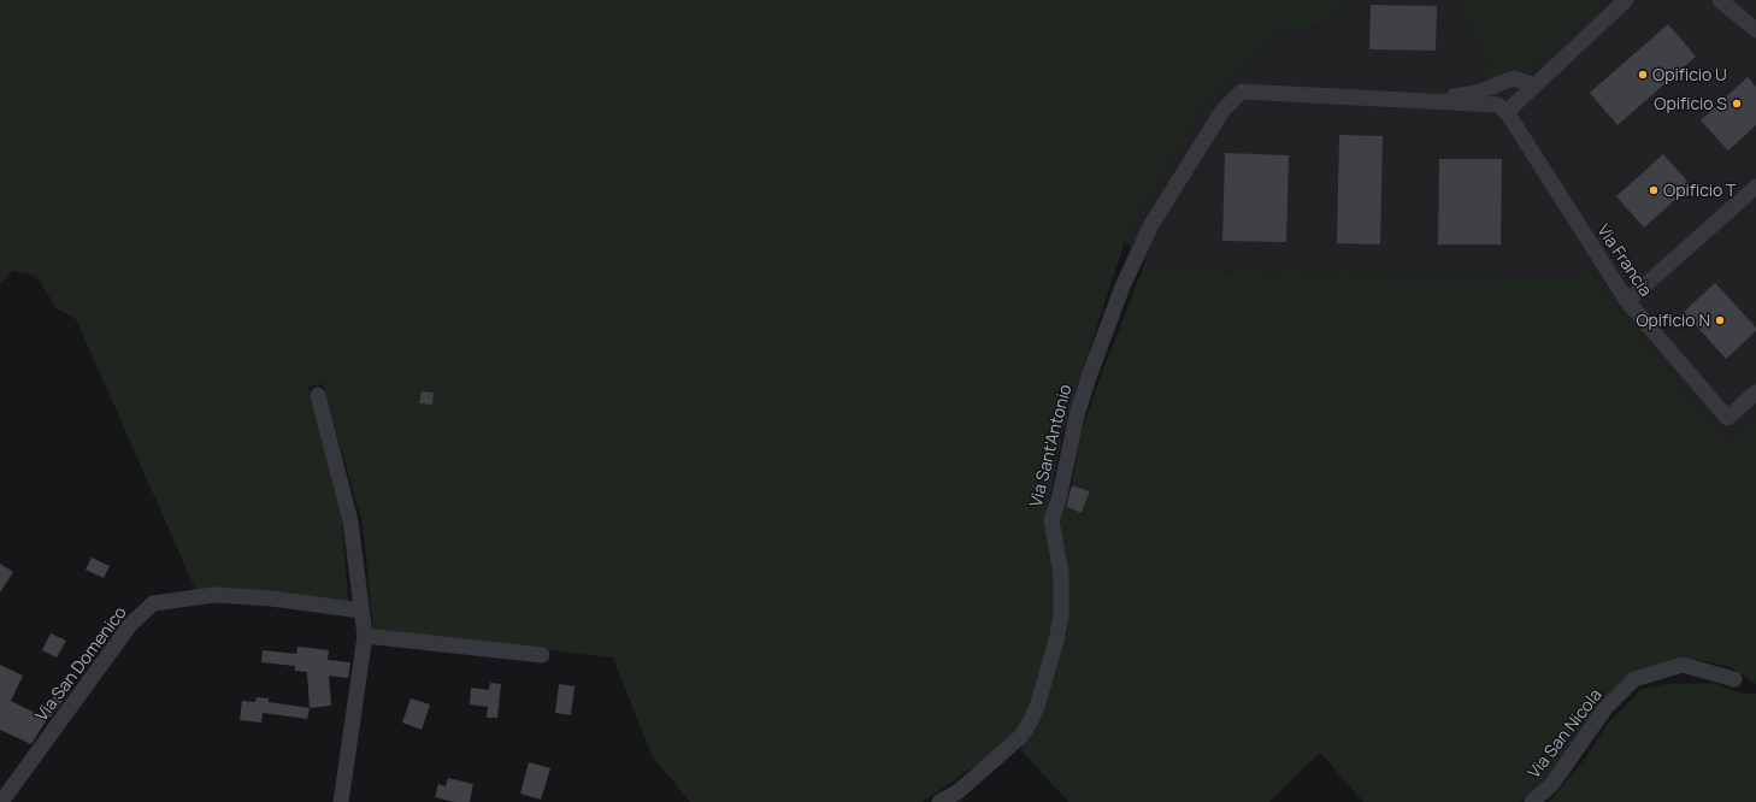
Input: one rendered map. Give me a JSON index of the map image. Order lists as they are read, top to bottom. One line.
{"streets":{"street":["Via Francia","Via Sant'Antonio","Via San Domenico","Via San Nicola"]},"places":["Opificio U","Opificio S","Opificio T","Opificio N"]}
